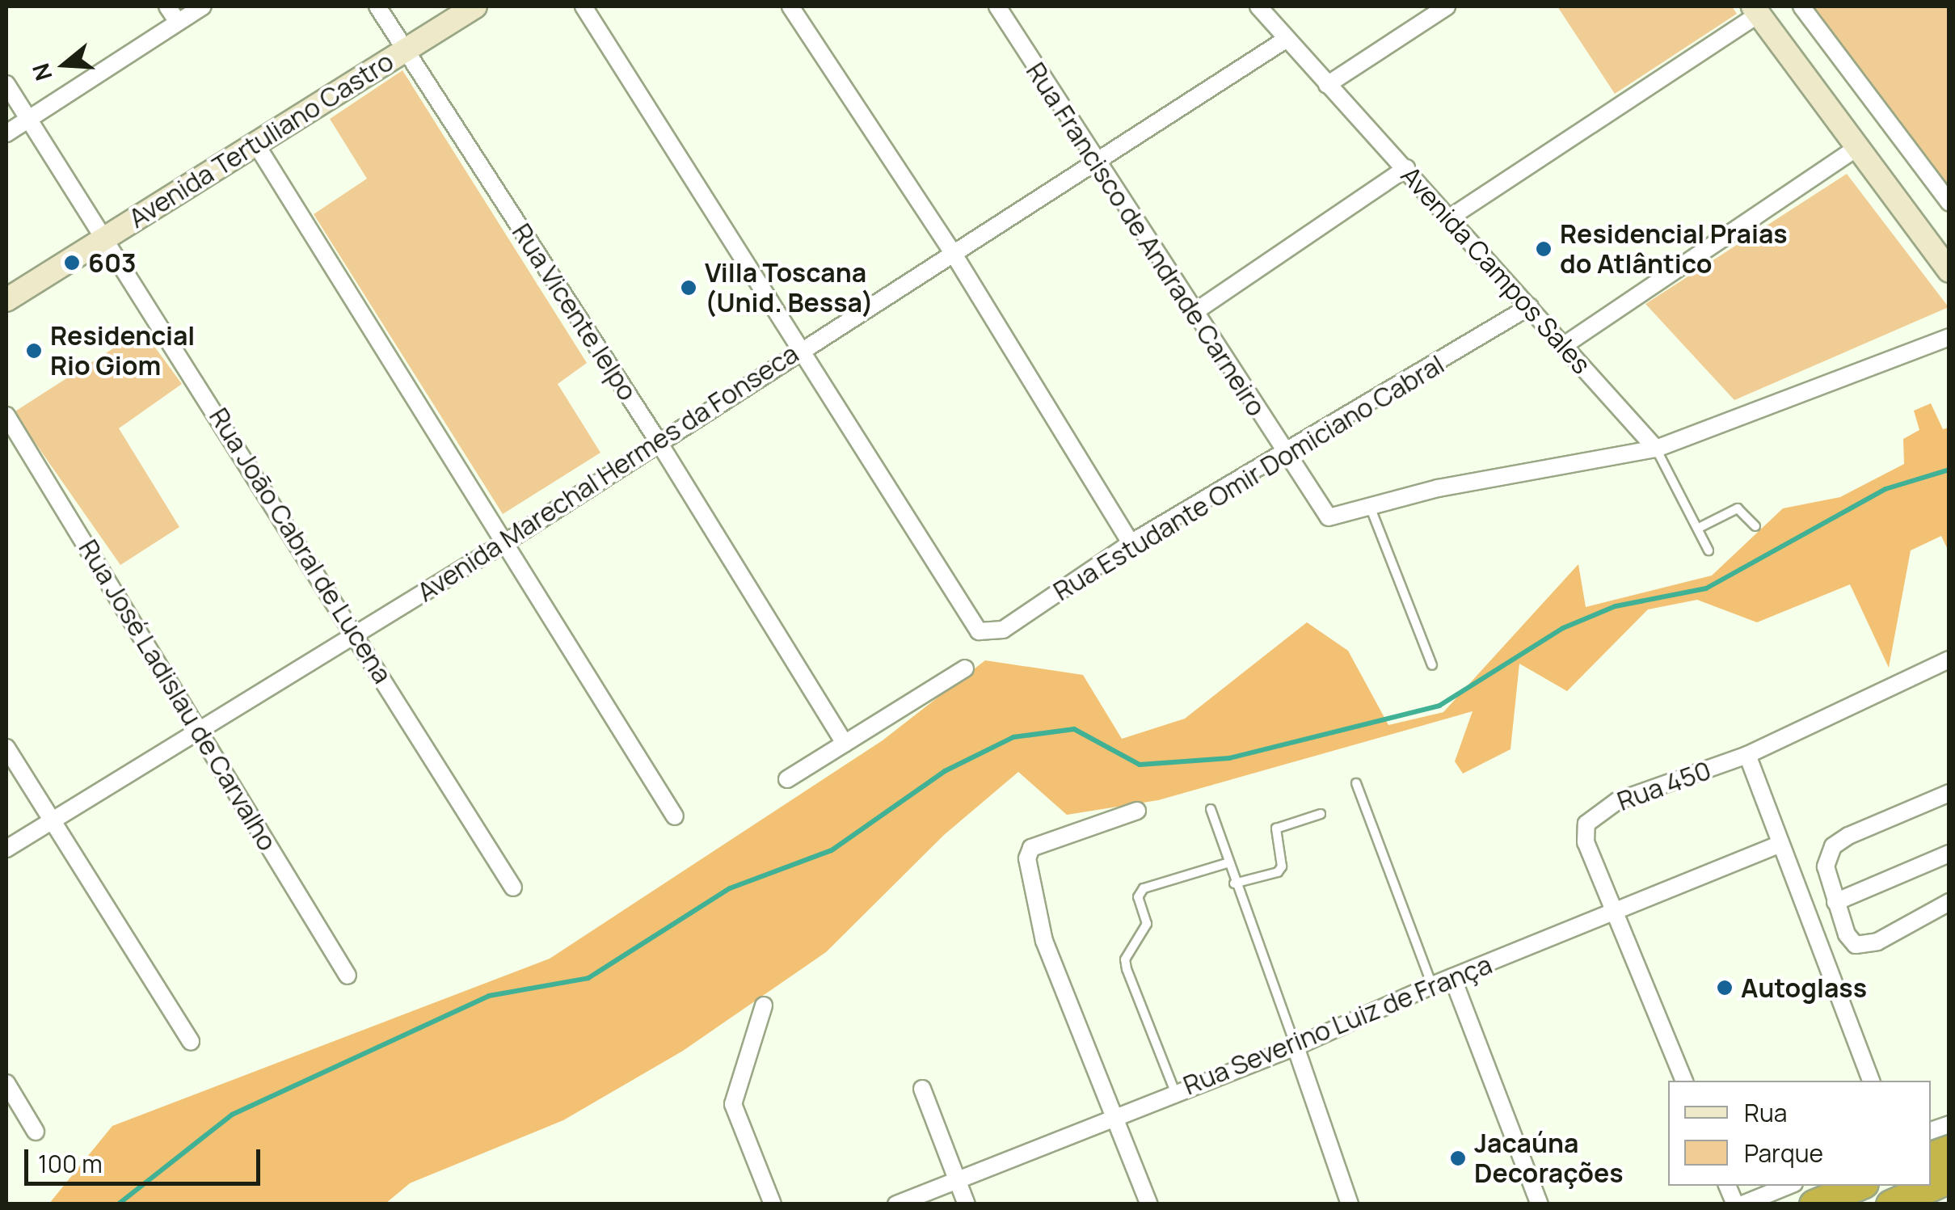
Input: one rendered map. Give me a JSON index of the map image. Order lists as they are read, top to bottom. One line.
{"streets":{"street":["Avenida Tertuliano Castro","Rua Francisco de Andrade Carneiro","Avenida Campos Sales","Rua Vicente Ielpo","Avenida Marechal Hermes da Fonseca","Rua Estudante Omir Domiciano Cabral","Rua João Cabral de Lucena","Rua José Ladislau de Carvalho","Rua 450","Rua Severino Luiz de França"]},"crossings":[["Avenida Tertuliano Castro","Rua Vicente Ielpo"],["Avenida Tertuliano Castro","Rua João Cabral de Lucena"],["Rua Francisco de Andrade Carneiro","Avenida Marechal Hermes da Fonseca"],["Rua Francisco de Andrade Carneiro","Rua Estudante Omir Domiciano Cabral"],["Avenida Campos Sales","Avenida Marechal Hermes da Fonseca"],["Avenida Campos Sales","Rua Estudante Omir Domiciano Cabral"],["Rua Vicente Ielpo","Avenida Marechal Hermes da Fonseca"],["Avenida Marechal Hermes da Fonseca","Rua Estudante Omir Domiciano Cabral"],["Avenida Marechal Hermes da Fonseca","Rua João Cabral de Lucena"],["Avenida Marechal Hermes da Fonseca","Rua José Ladislau de Carvalho"],["Rua 450","Rua Severino Luiz de França"]],"places":["Residencial Praias do Atlântico","603","Villa Toscana (Unid. Bessa)","Residencial Rio Giom","Autoglass","Jacaúna Decorações"],"legend":["Rua","Parque"],"scale_bar":"100 m","north":"left"}
